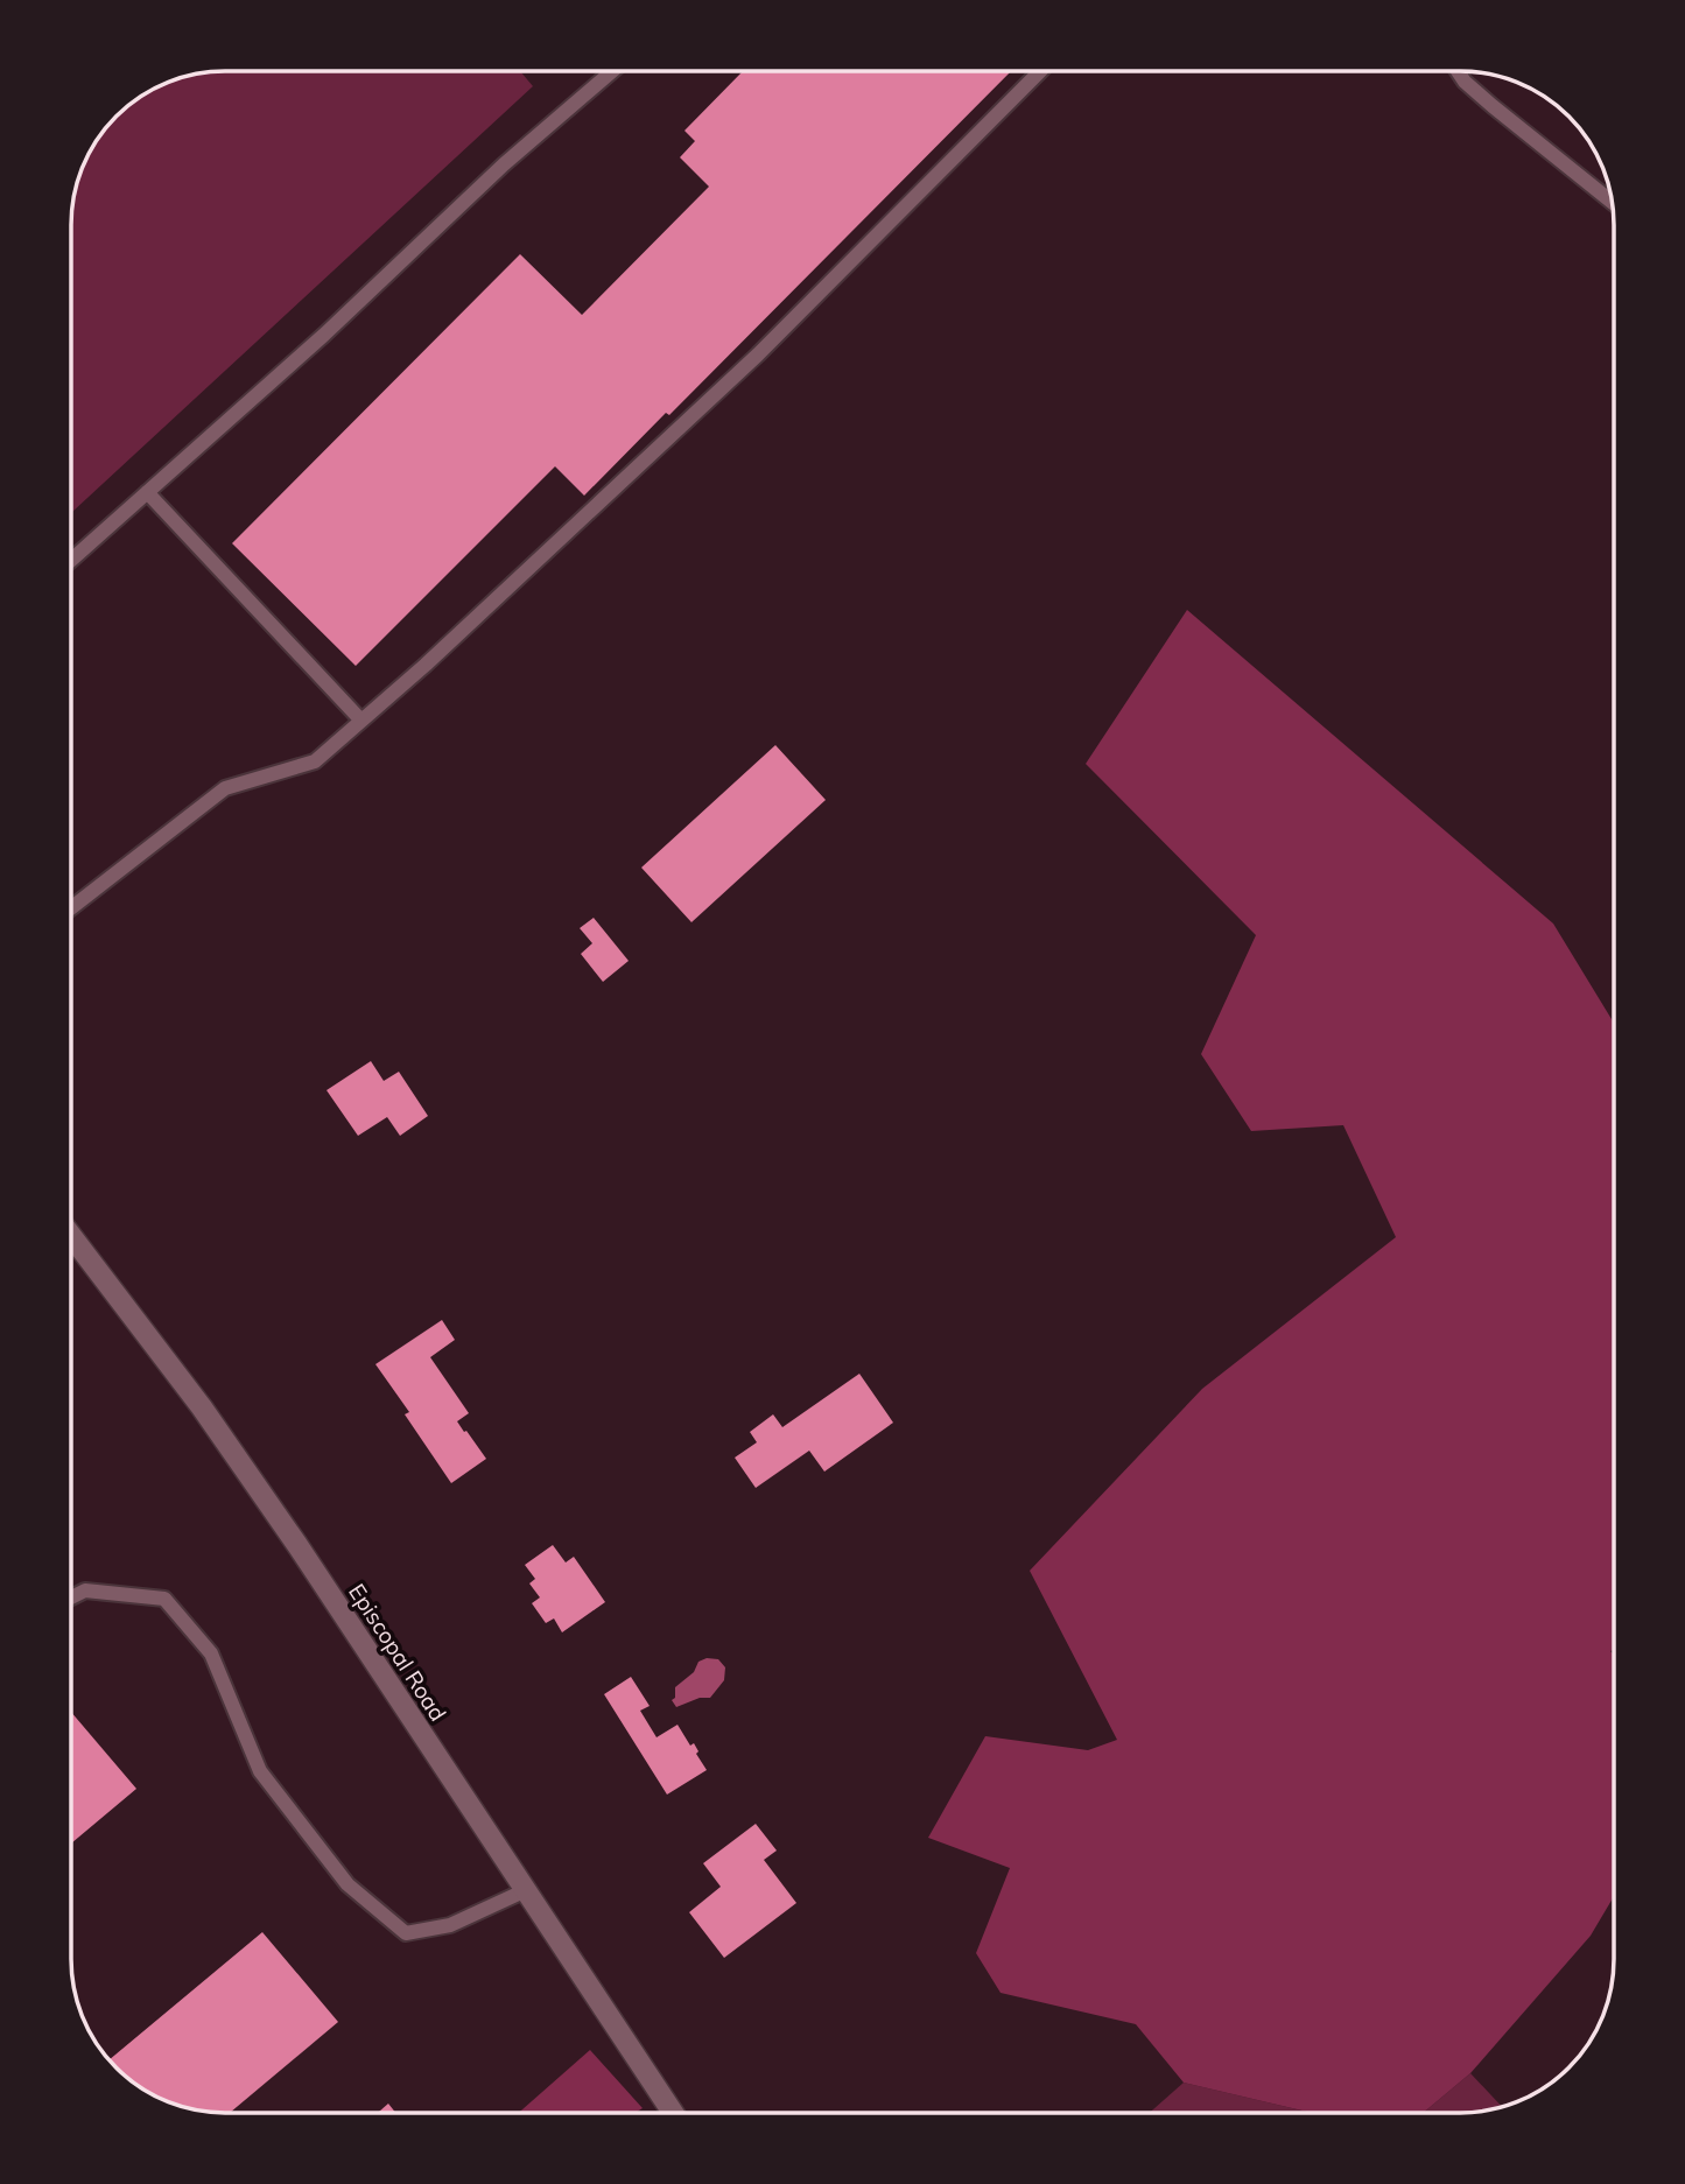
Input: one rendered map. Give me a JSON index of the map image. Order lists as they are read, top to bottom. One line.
{"streets":{"street":["Episcopal Road"]}}
